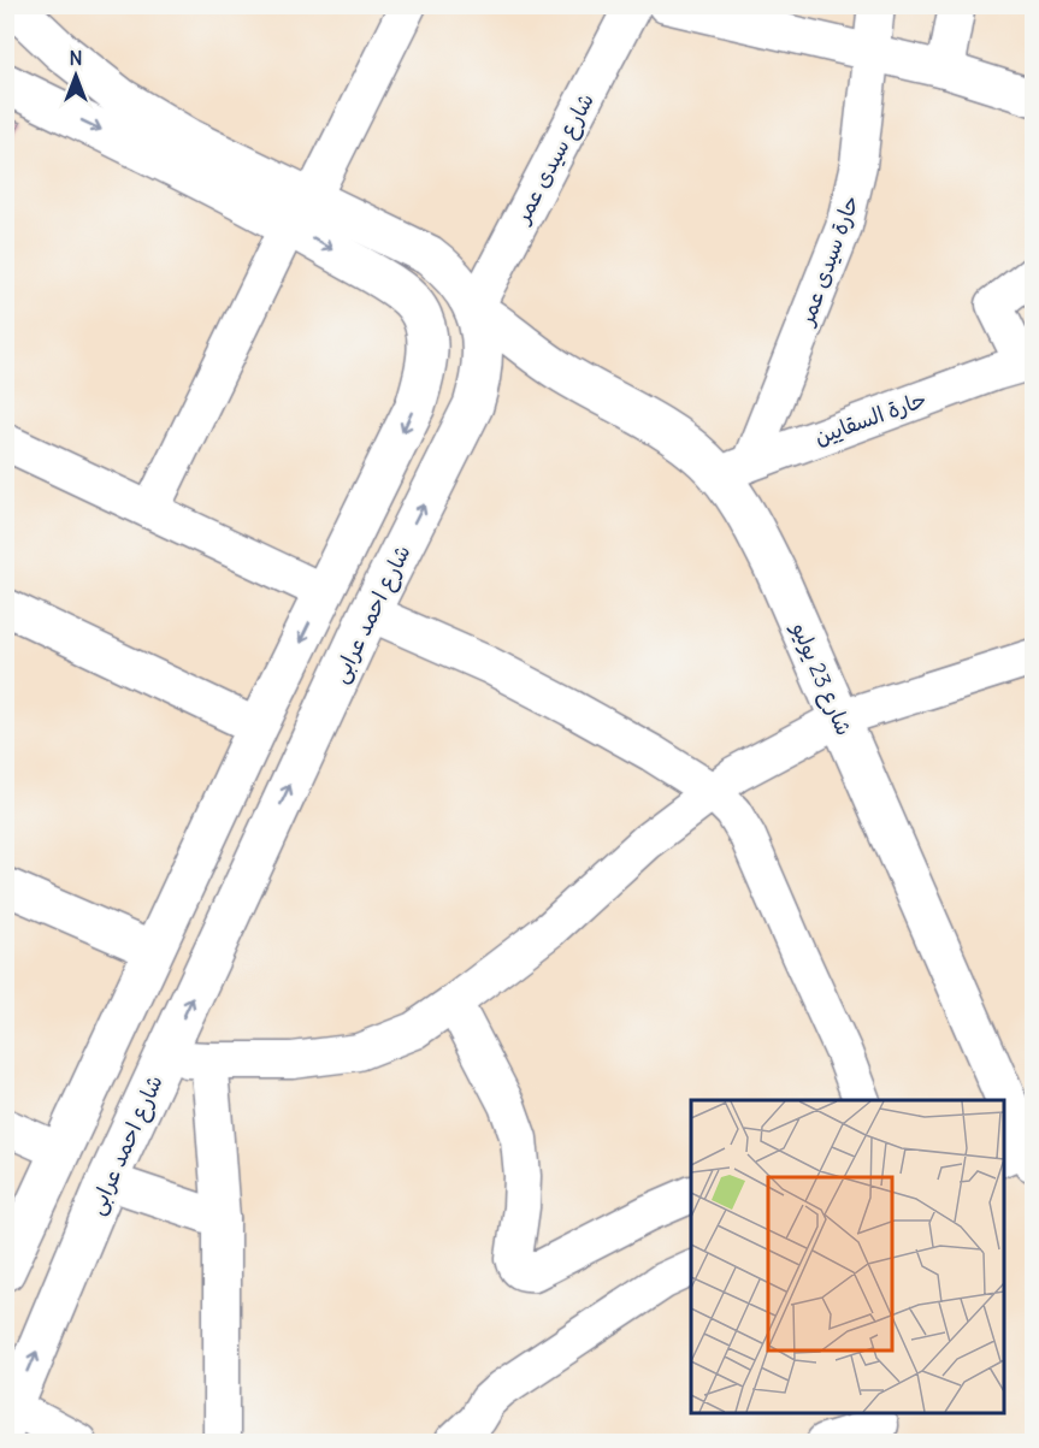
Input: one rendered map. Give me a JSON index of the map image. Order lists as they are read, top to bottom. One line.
{"streets":{"main road":["شارع احمد عرابى","شارع 23 يوليو"],"street":["شارع سيدى عمر","حارة سيدى عمر","حارة السقايين"]},"crossings":[["شارع سيدى عمر","شارع احمد عرابى"],["شارع سيدى عمر","شارع 23 يوليو"],["حارة سيدى عمر","حارة السقايين"],["حارة سيدى عمر","شارع 23 يوليو"],["حارة السقايين","شارع 23 يوليو"],["شارع احمد عرابى","شارع 23 يوليو"]],"north":"top"}
